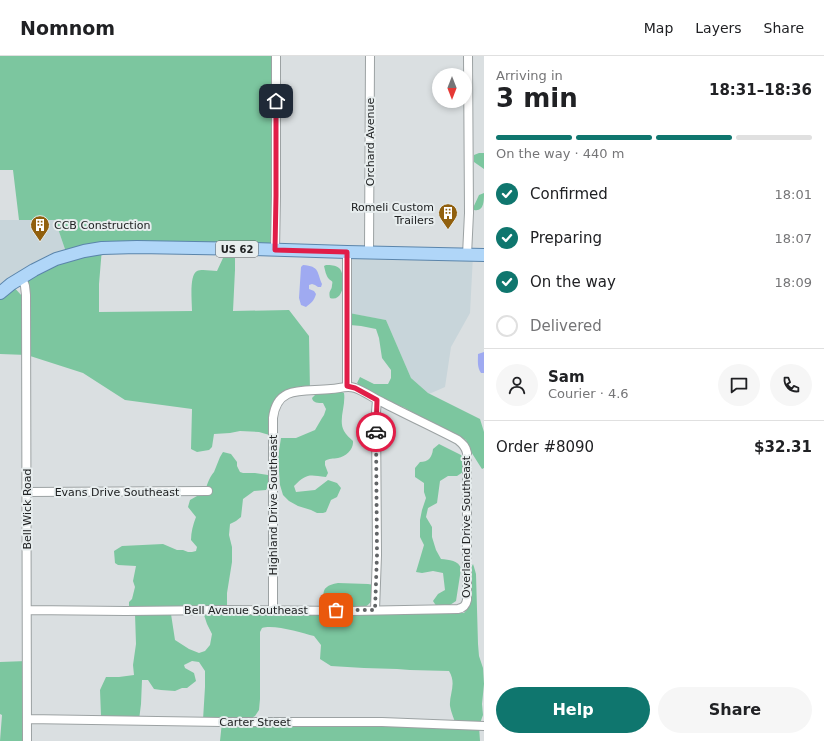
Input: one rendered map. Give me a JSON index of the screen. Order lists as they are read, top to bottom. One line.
{"streets":{"main road":["US 62"],"street":["Orchard Avenue","Evans Drive Southeast","Highland Drive Southeast","Bell Wick Road","Overland Drive Southeast","Bell Avenue Southeast","Carter Street"]},"crossings":[["Orchard Avenue","US 62"],["US 62","Bell Wick Road"],["Evans Drive Southeast","Bell Wick Road"],["Highland Drive Southeast","Bell Avenue Southeast"],["Bell Wick Road","Bell Avenue Southeast"],["Bell Wick Road","Carter Street"],["Overland Drive Southeast","Bell Avenue Southeast"]],"places":{"building":["Romeli Custom Trailers","CCB Construction"]},"north":"bottom","page":{"header":"Nomnom","nav":["Map","Layers","Share"],"heading":["3 min","Arriving in","18:31–18:36"],"panel":["Sam","Courier · 4.6","Order #8090","$32.31"],"bar":"On the way · 440 m","list":[["Confirmed","18:01"],["Preparing","18:07"],["On the way","18:09"],"Delivered"],"buttons":["Help","Share"]}}
